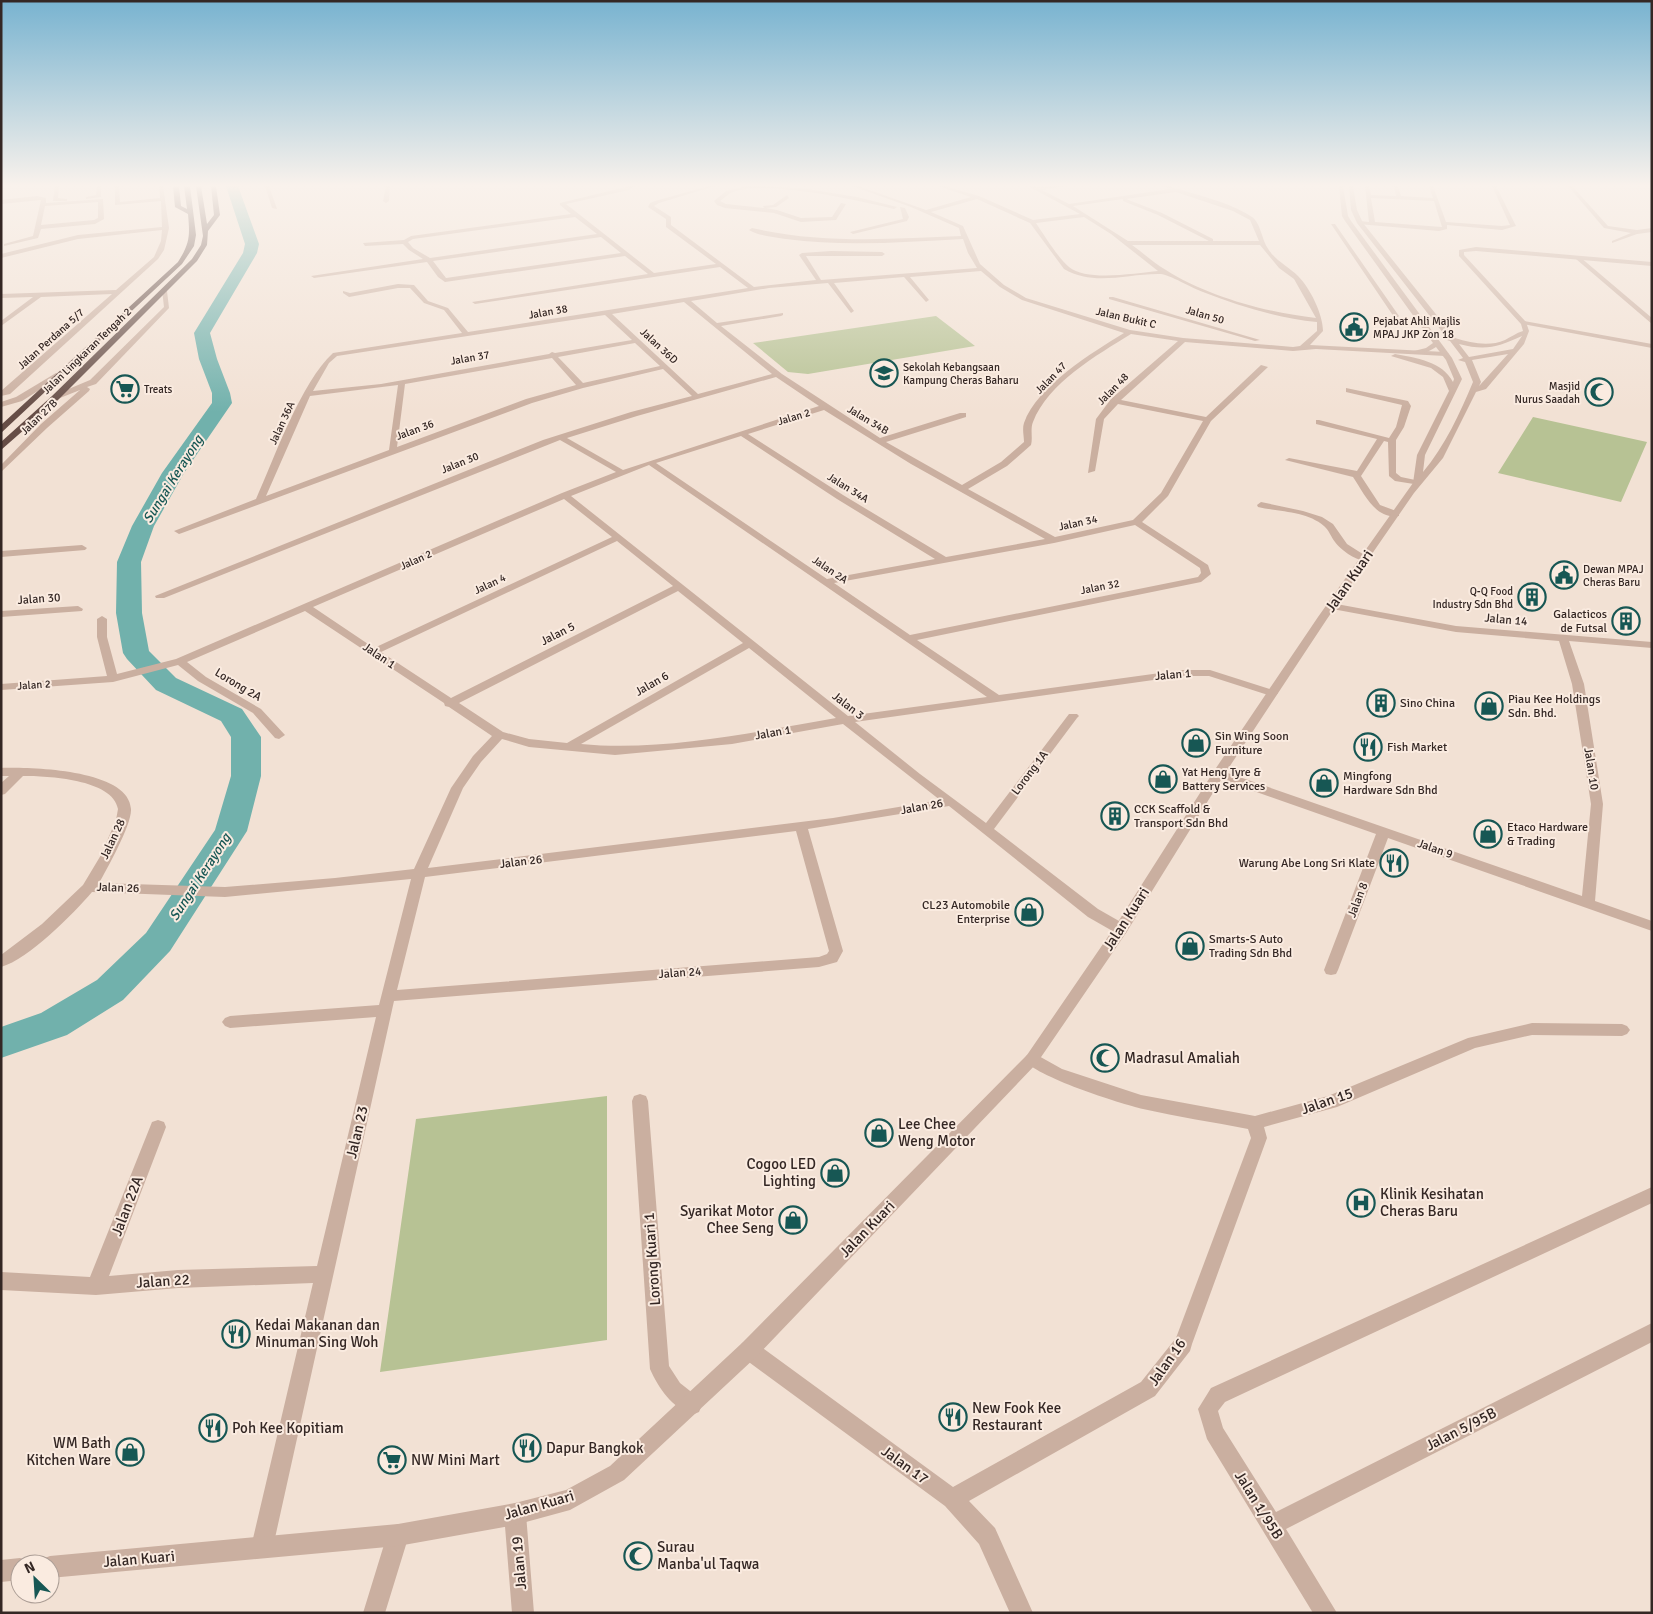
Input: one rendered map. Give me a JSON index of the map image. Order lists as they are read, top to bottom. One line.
{"streets":{"highway":["Jalan Lingkaran Tengah 2"],"street":["Jalan 38","Jalan 50","Jalan Bukit C","Jalan Perdana 5/7","Jalan 36D","Jalan 37","Jalan 47","Jalan 48","Jalan 27B","Jalan 2","Jalan 34B","Jalan 36A","Jalan 36","Jalan 30","Jalan 34A","Jalan 34","Jalan 2A","Jalan Kuari","Jalan 4","Jalan 32","Jalan 14","Jalan 5","Jalan 1","Jalan 6","Lorong 2A","Jalan 3","Jalan 10","Lorong 1A","Jalan 26","Jalan 28","Jalan 9","Jalan 8","Jalan 24","Jalan 15","Jalan 23","Jalan 22A","Lorong Kuari 1","Jalan 22","Jalan 16","Jalan 5/95B","Jalan 17","Jalan 1/95B","Jalan 19"]},"crossings":[["Jalan 38","Jalan Bukit C"],["Jalan 38","Jalan 36D"],["Jalan 38","Jalan 34B"],["Jalan 38","Jalan 36A"],["Jalan 50","Jalan Bukit C"],["Jalan Bukit C","Jalan 47"],["Jalan Bukit C","Jalan 48"],["Jalan Bukit C","Jalan Kuari"],["Jalan 36D","Jalan 37"],["Jalan 36D","Jalan 36"],["Jalan 36D","Jalan 30"],["Jalan Lingkaran Tengah 2","Jalan 27B"],["Jalan 37","Jalan 36A"],["Jalan 47","Jalan 34B"],["Jalan 2","Jalan 34B"],["Jalan 2","Jalan 34A"],["Jalan 2","Jalan 2A"],["Jalan 2","Jalan 1"],["Jalan 2","Lorong 2A"],["Jalan 2","Jalan 3"],["Jalan 34B","Jalan 30"],["Jalan 34B","Jalan 34"],["Jalan 36A","Jalan 36"],["Jalan 34A","Jalan 34"],["Jalan 34","Jalan 2A"],["Jalan 34","Jalan 32"],["Jalan 2A","Jalan 32"],["Jalan 2A","Jalan 1"],["Jalan Kuari","Jalan 14"],["Jalan Kuari","Jalan 1"],["Jalan Kuari","Jalan 3"],["Jalan Kuari","Jalan 9"],["Jalan Kuari","Jalan 15"],["Jalan Kuari","Jalan 23"],["Jalan Kuari","Lorong Kuari 1"],["Jalan Kuari","Jalan 17"],["Jalan Kuari","Jalan 19"],["Jalan 4","Jalan 1"],["Jalan 4","Jalan 3"],["Jalan 14","Jalan 10"],["Jalan 5","Jalan 1"],["Jalan 5","Jalan 3"],["Jalan 1","Jalan 6"],["Jalan 1","Jalan 3"],["Jalan 1","Jalan 23"],["Jalan 6","Jalan 3"],["Jalan 3","Lorong 1A"],["Jalan 3","Jalan 26"],["Jalan 10","Jalan 9"],["Jalan 26","Jalan 28"],["Jalan 26","Jalan 24"],["Jalan 26","Jalan 23"],["Jalan 9","Jalan 8"],["Jalan 24","Jalan 23"],["Jalan 15","Jalan 16"],["Jalan 23","Jalan 22"],["Jalan 22A","Jalan 22"],["Jalan 16","Jalan 17"],["Jalan 5/95B","Jalan 1/95B"]],"water":["Sungai Kerayong"],"places":{"public building":["Pejabat Ahli Majlis MPAJ JKP Zon 18","Dewan MPAJ Cheras Baru"],"school or university":["Sekolah Kebangsaan Kampung Cheras Baharu"],"supermarket":["Treats","NW Mini Mart"],"mosque":["Masjid Nurus Saadah","Madrasul Amaliah","Surau Manba'ul Taqwa"],"building":["Q-Q Food Industry Sdn Bhd","Galacticos de Futsal","Sino China","CCK Scaffold & Transport Sdn Bhd"],"shop":["Piau Kee Holdings Sdn. Bhd.","Sin Wing Soon Furniture","Yat Heng Tyre & Battery Services","Mingfong Hardware Sdn Bhd","Etaco Hardware & Trading","CL23 Automobile Enterprise","Smarts-S Auto Trading Sdn Bhd","Lee Chee Weng Motor","Cogoo LED Lighting","Syarikat Motor Chee Seng","WM Bath Kitchen Ware"],"restaurant":["Fish Market","Warung Abe Long Sri Klate","Kedai Makanan dan Minuman Sing Woh","New Fook Kee Restaurant","Poh Kee Kopitiam","Dapur Bangkok"],"hospital":["Klinik Kesihatan Cheras Baru"]},"north":"top left"}
